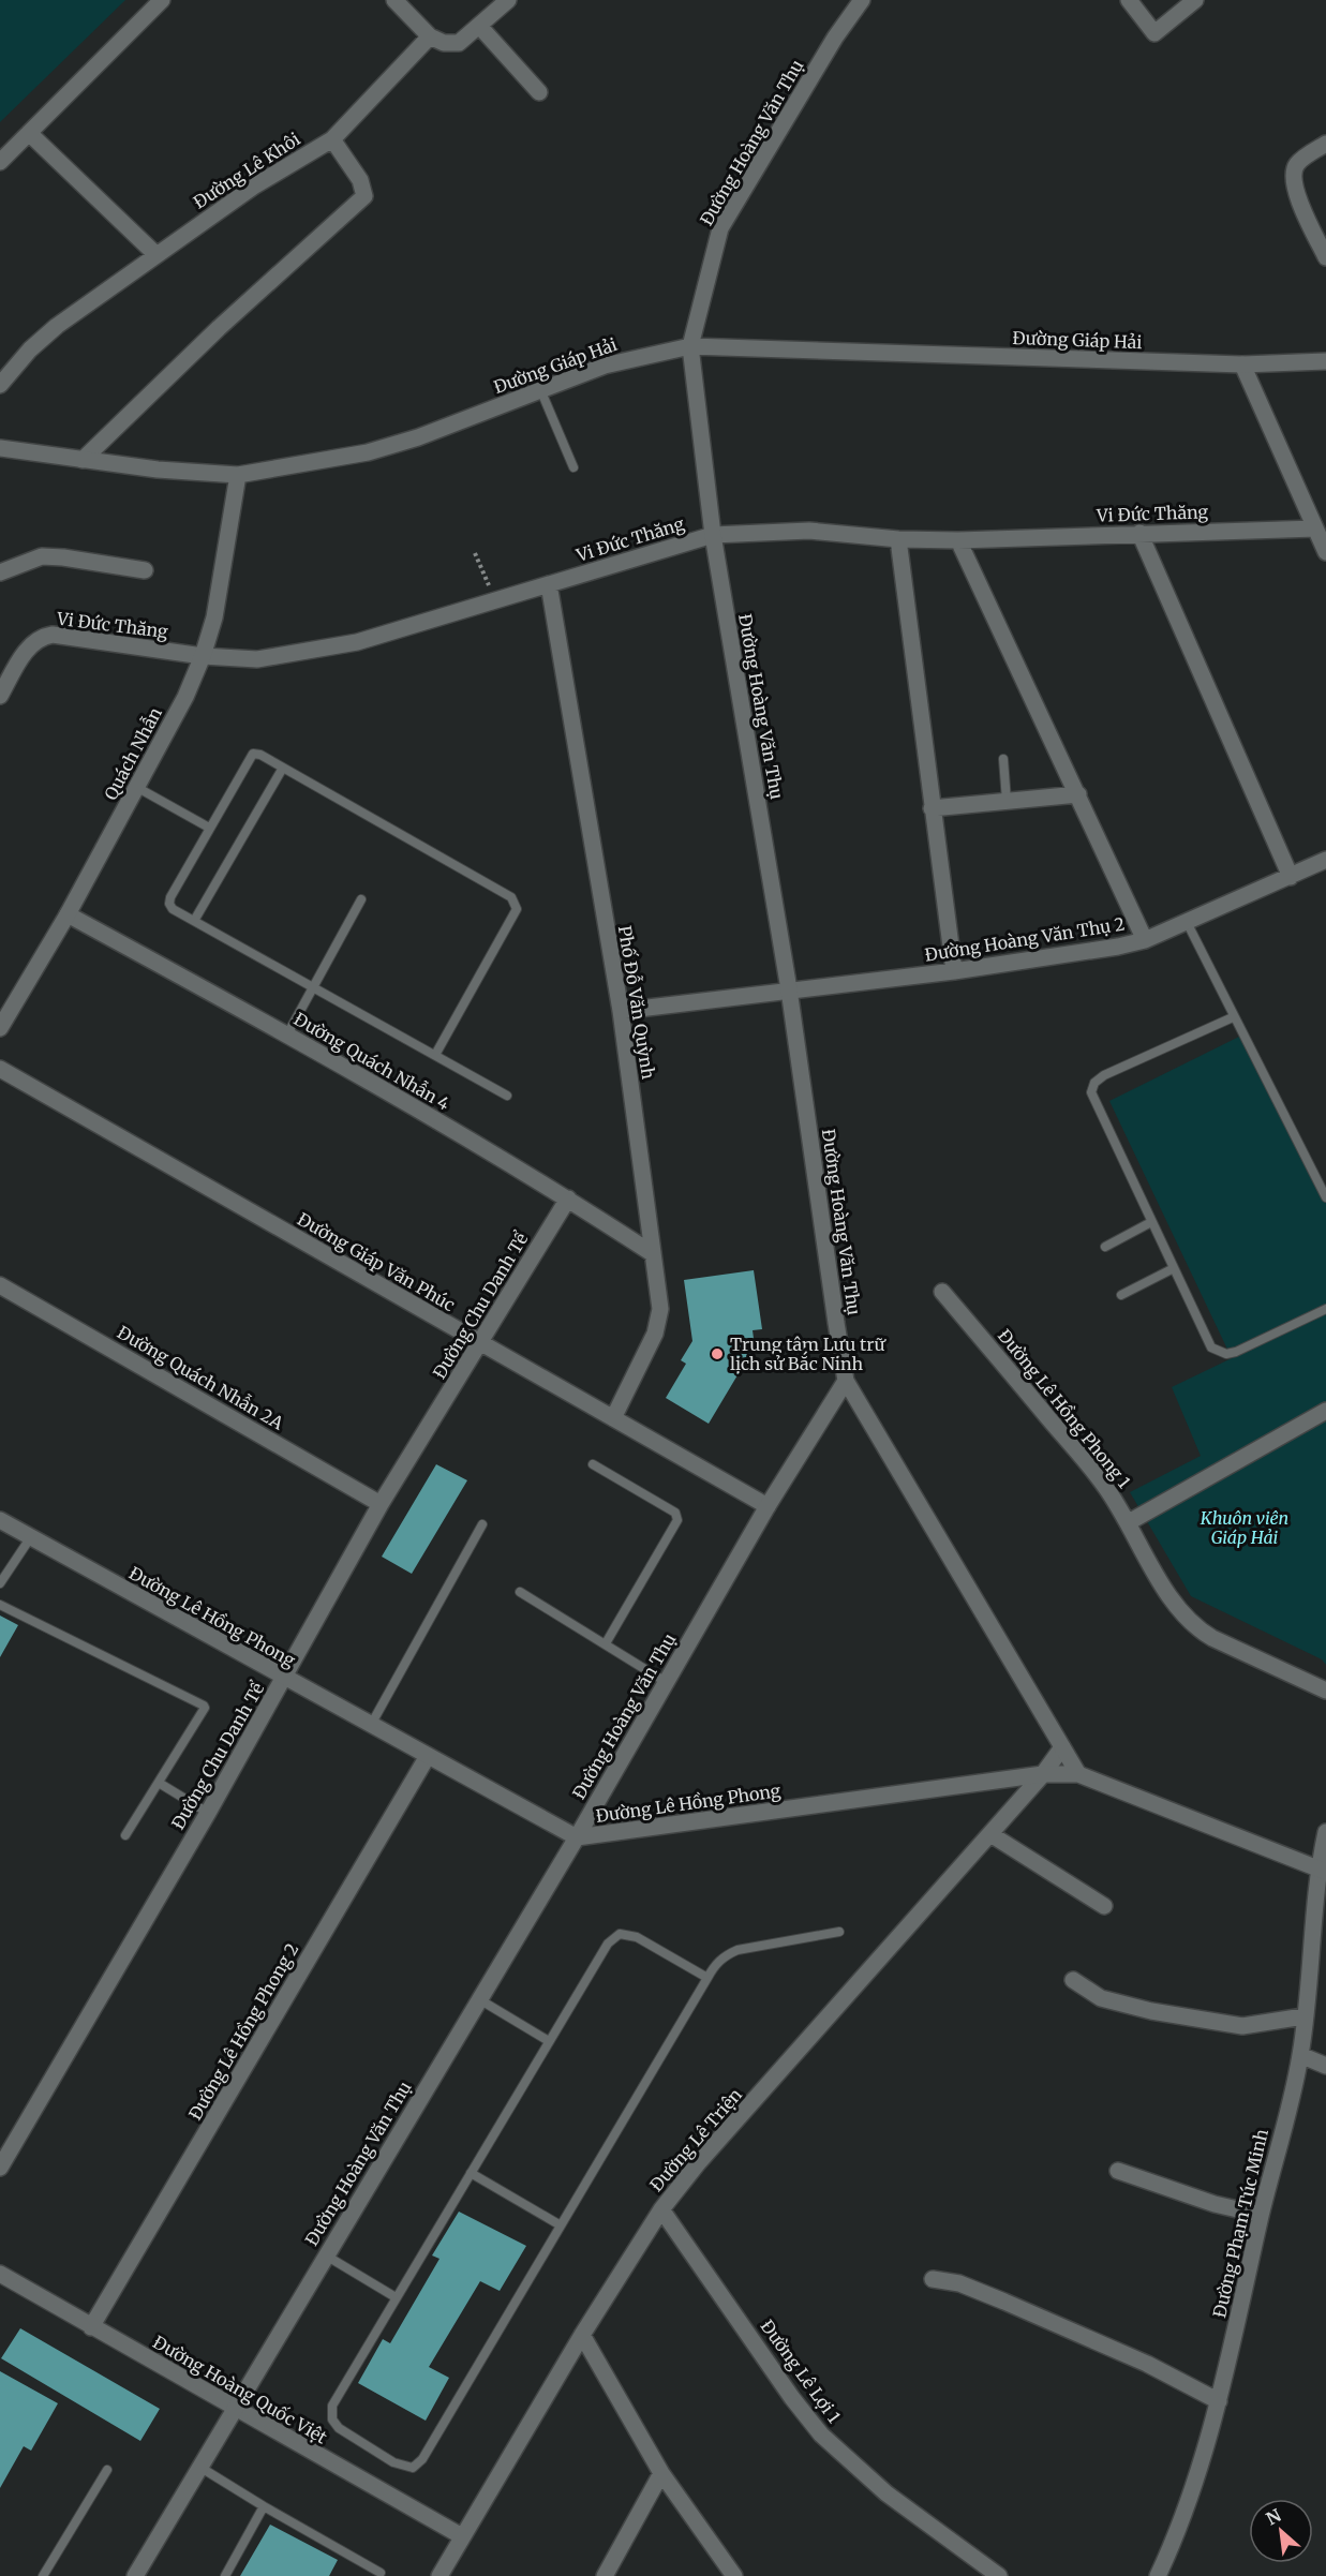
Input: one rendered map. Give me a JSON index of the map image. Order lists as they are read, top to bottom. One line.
{"streets":{"street":["Đường Hoàng Văn Thụ","Đường Lê Khôi","Đường Giáp Hải","Vi Đức Thăng","Quách Nhẫn","Đường Hoàng Văn Thụ 2","Phố Đỗ Văn Quỳnh","Đường Quách Nhẫn 4","Đường Giáp Văn Phúc","Đường Chu Danh Tể","Đường Quách Nhẫn 2A","Đường Lê Hồng Phong 1","Đường Lê Hồng Phong","Đường Lê Hồng Phong 2","Đường Lê Triện","Đường Phạm Túc Minh","Đường Lê Lợi 1","Đường Hoàng Quốc Việt"]},"crossings":[["Đường Hoàng Văn Thụ","Đường Giáp Hải"],["Đường Hoàng Văn Thụ","Vi Đức Thăng"],["Đường Hoàng Văn Thụ","Đường Hoàng Văn Thụ 2"],["Đường Hoàng Văn Thụ","Đường Giáp Văn Phúc"],["Đường Hoàng Văn Thụ","Đường Lê Hồng Phong"],["Đường Hoàng Văn Thụ","Đường Hoàng Quốc Việt"],["Đường Giáp Hải","Quách Nhẫn"],["Vi Đức Thăng","Quách Nhẫn"],["Vi Đức Thăng","Phố Đỗ Văn Quỳnh"],["Quách Nhẫn","Đường Quách Nhẫn 4"],["Đường Hoàng Văn Thụ 2","Phố Đỗ Văn Quỳnh"],["Phố Đỗ Văn Quỳnh","Đường Quách Nhẫn 4"],["Phố Đỗ Văn Quỳnh","Đường Giáp Văn Phúc"],["Đường Quách Nhẫn 4","Đường Chu Danh Tể"],["Đường Giáp Văn Phúc","Đường Chu Danh Tể"],["Đường Chu Danh Tể","Đường Quách Nhẫn 2A"],["Đường Chu Danh Tể","Đường Lê Hồng Phong"],["Đường Lê Hồng Phong","Đường Lê Hồng Phong 2"],["Đường Lê Hồng Phong","Đường Lê Triện"],["Đường Lê Hồng Phong","Đường Phạm Túc Minh"],["Đường Lê Hồng Phong 2","Đường Hoàng Quốc Việt"],["Đường Lê Triện","Đường Lê Lợi 1"],["Đường Lê Triện","Đường Hoàng Quốc Việt"]],"parks":["Khuôn viên Giáp Hải"],"places":["Trung tâm Lưu trữ lịch sử Bắc Ninh"],"north":"top left"}
